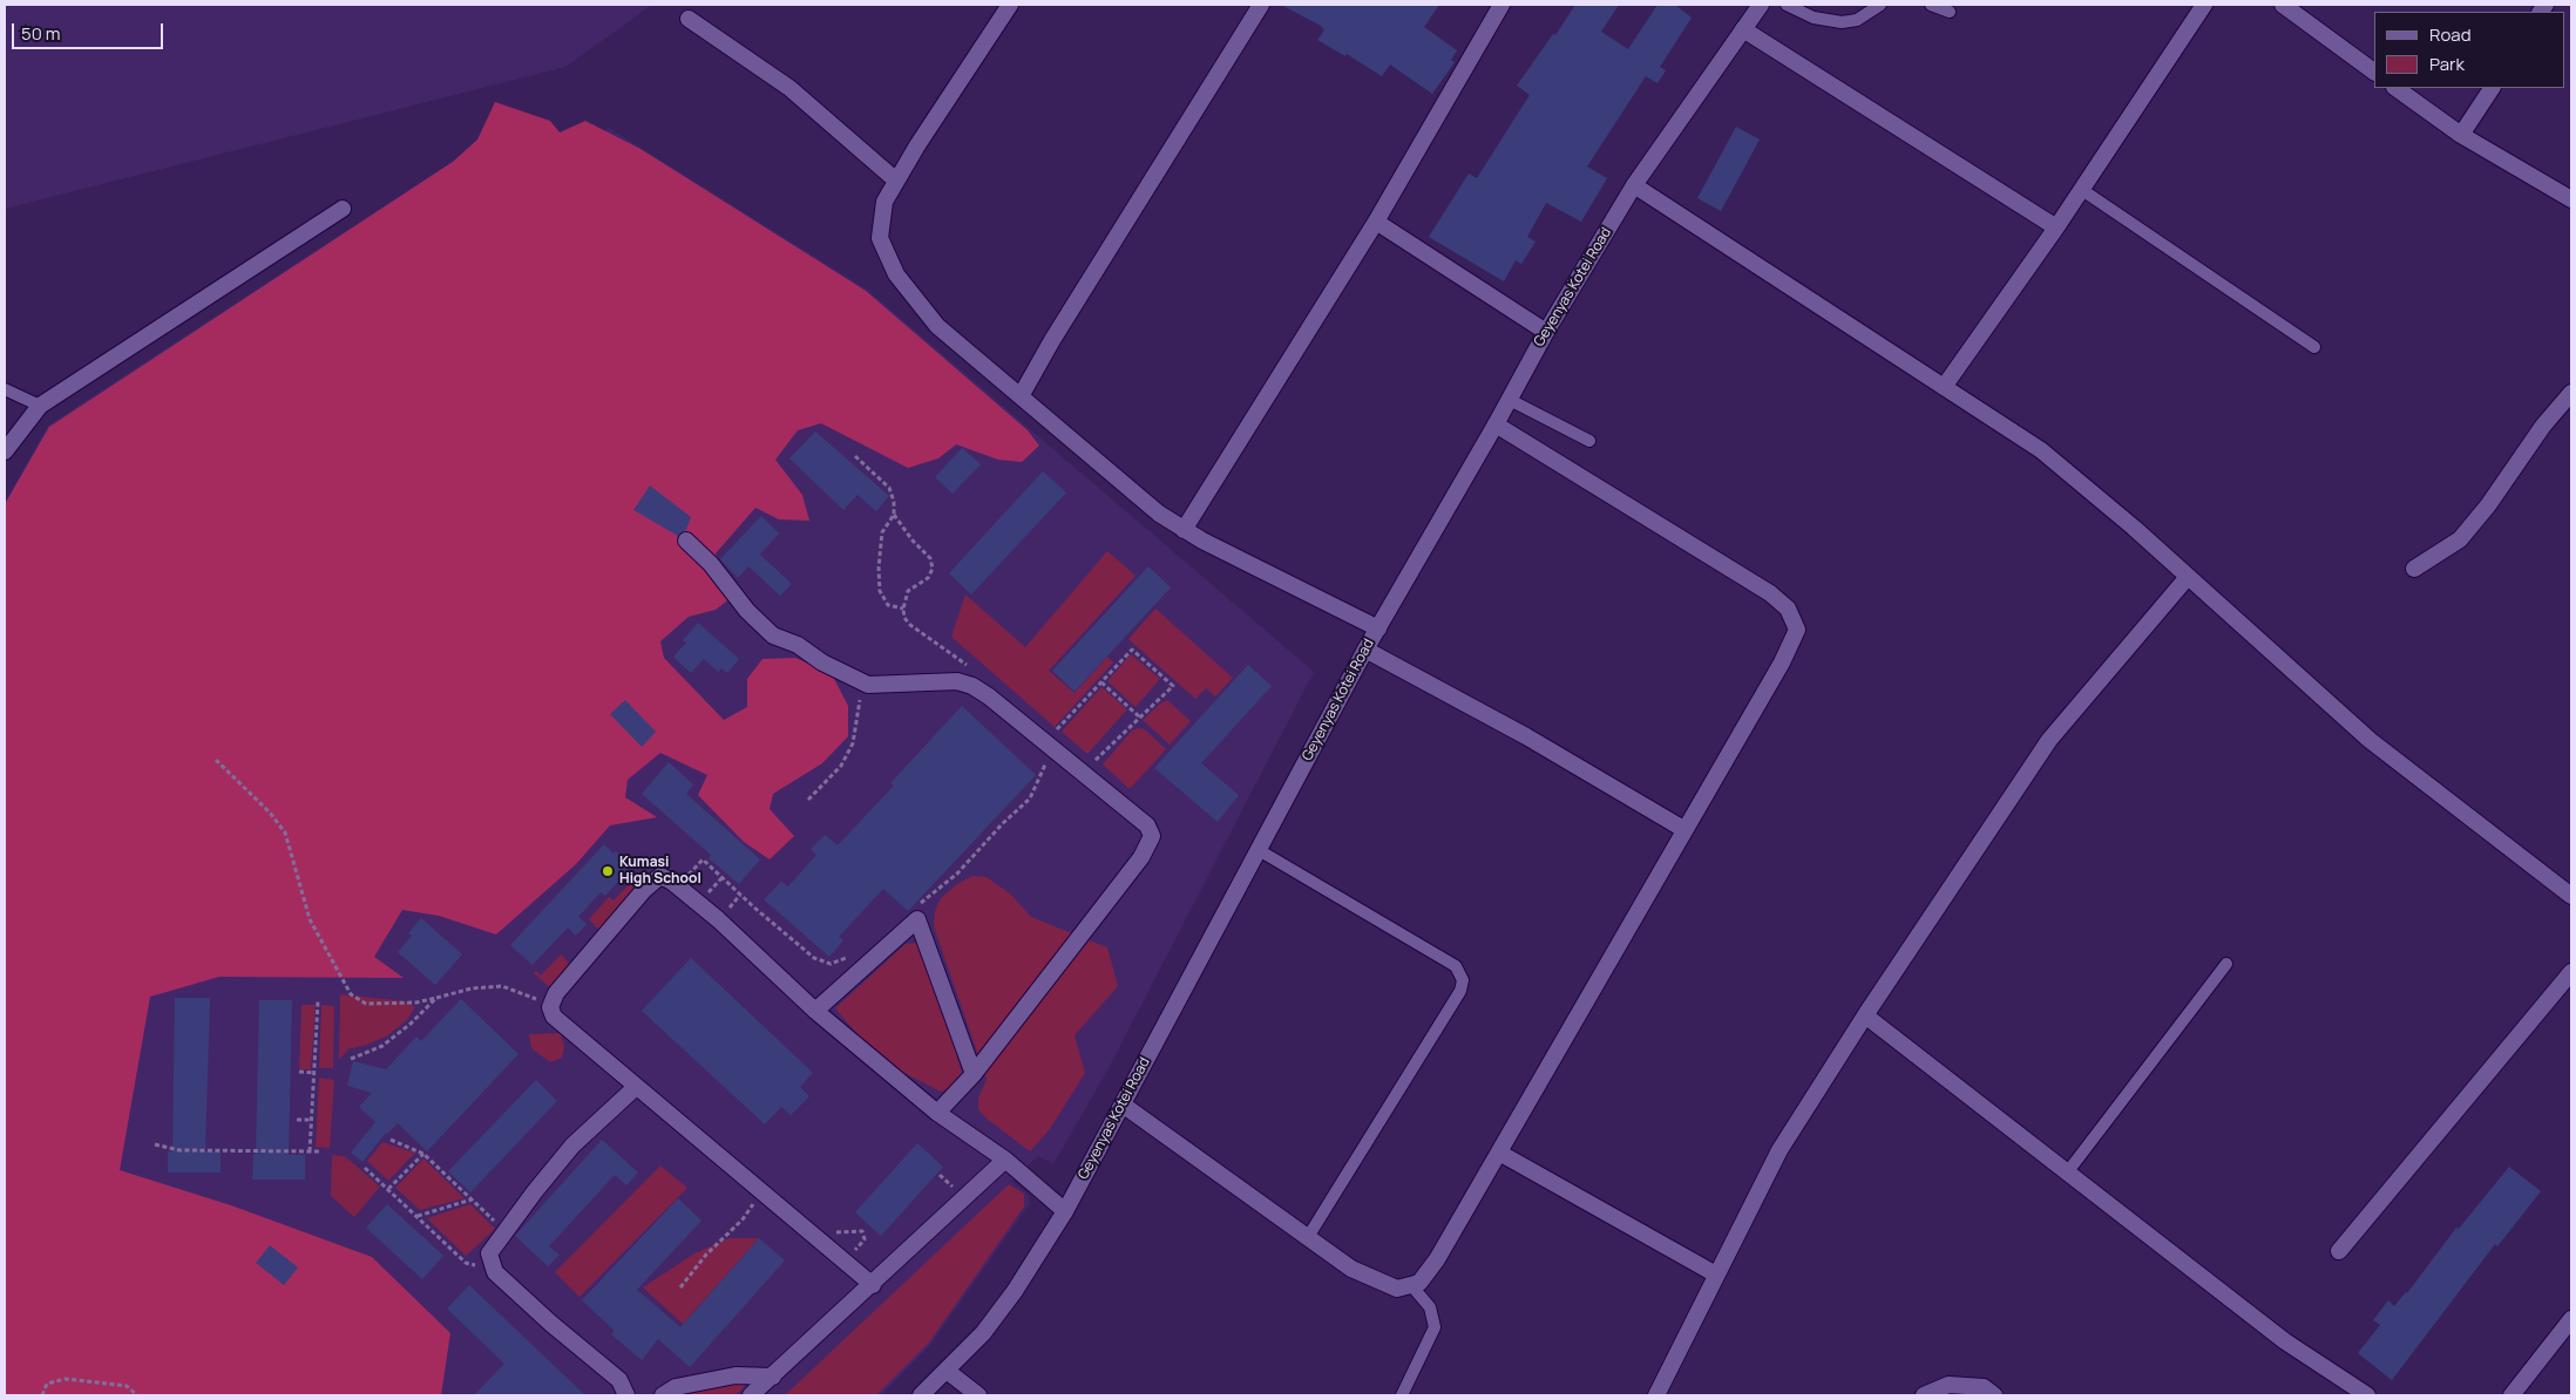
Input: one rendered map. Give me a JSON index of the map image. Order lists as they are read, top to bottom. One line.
{"streets":{"street":["Geyenyas Kotei Road"]},"places":["Kumasi High School"],"legend":["Road","Park"],"scale_bar":"50 m"}
